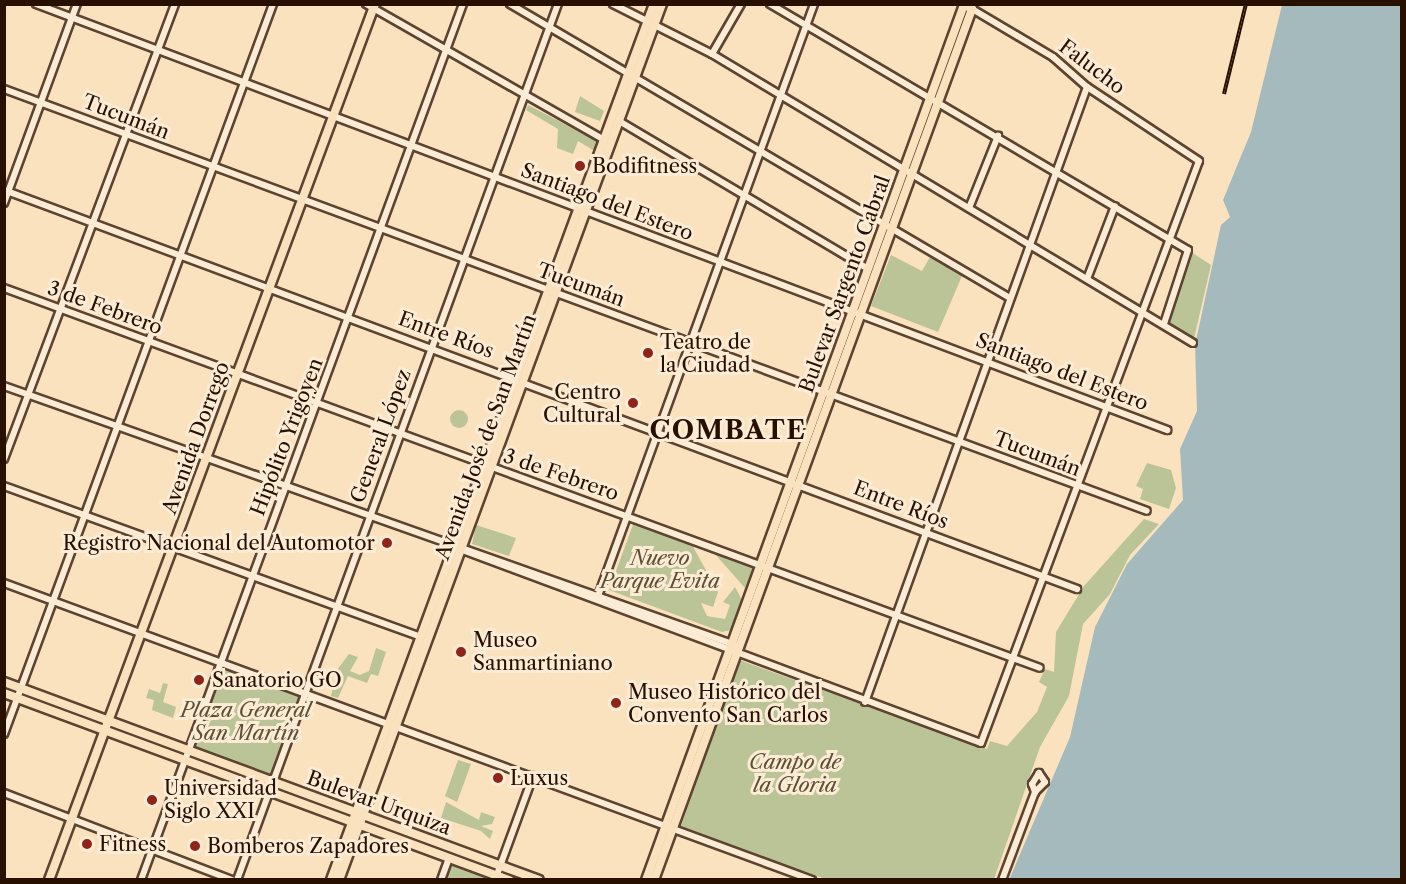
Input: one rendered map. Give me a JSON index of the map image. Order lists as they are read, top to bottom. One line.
{"streets":{"main road":["Bulevar Sargento Cabral","Avenida José de San Martín","Avenida Dorrego","Bulevar Urquiza"],"street":["Falucho","Tucumán","Santiago del Estero","3 de Febrero","Entre Ríos","General López","Hipólito Yrigoyen"]},"crossings":[["Falucho","Bulevar Sargento Cabral"],["Tucumán","Bulevar Sargento Cabral"],["Tucumán","General López"],["Tucumán","Hipólito Yrigoyen"],["Tucumán","Avenida José de San Martín"],["Tucumán","Avenida Dorrego"],["Santiago del Estero","Bulevar Sargento Cabral"],["Santiago del Estero","General López"],["Santiago del Estero","Hipólito Yrigoyen"],["Santiago del Estero","Avenida José de San Martín"],["Santiago del Estero","Avenida Dorrego"],["Bulevar Sargento Cabral","3 de Febrero"],["Bulevar Sargento Cabral","Entre Ríos"],["3 de Febrero","General López"],["3 de Febrero","Hipólito Yrigoyen"],["3 de Febrero","Avenida José de San Martín"],["3 de Febrero","Avenida Dorrego"],["Entre Ríos","General López"],["Entre Ríos","Hipólito Yrigoyen"],["Entre Ríos","Avenida José de San Martín"],["Entre Ríos","Avenida Dorrego"],["General López","Bulevar Urquiza"],["Hipólito Yrigoyen","Bulevar Urquiza"],["Avenida José de San Martín","Bulevar Urquiza"],["Avenida Dorrego","Bulevar Urquiza"]],"districts":["COMBATE"],"parks":["Nuevo Parque Evita","Plaza General San Martín","Campo de la Gloria"],"places":["Bodifitness","Teatro de la Ciudad","Centro Cultural","Registro Nacional del Automotor","Museo Sanmartiniano","Sanatorio GO","Museo Histórico del Convento San Carlos","Luxus","Universidad Siglo XXI","Fitness","Bomberos Zapadores"]}
